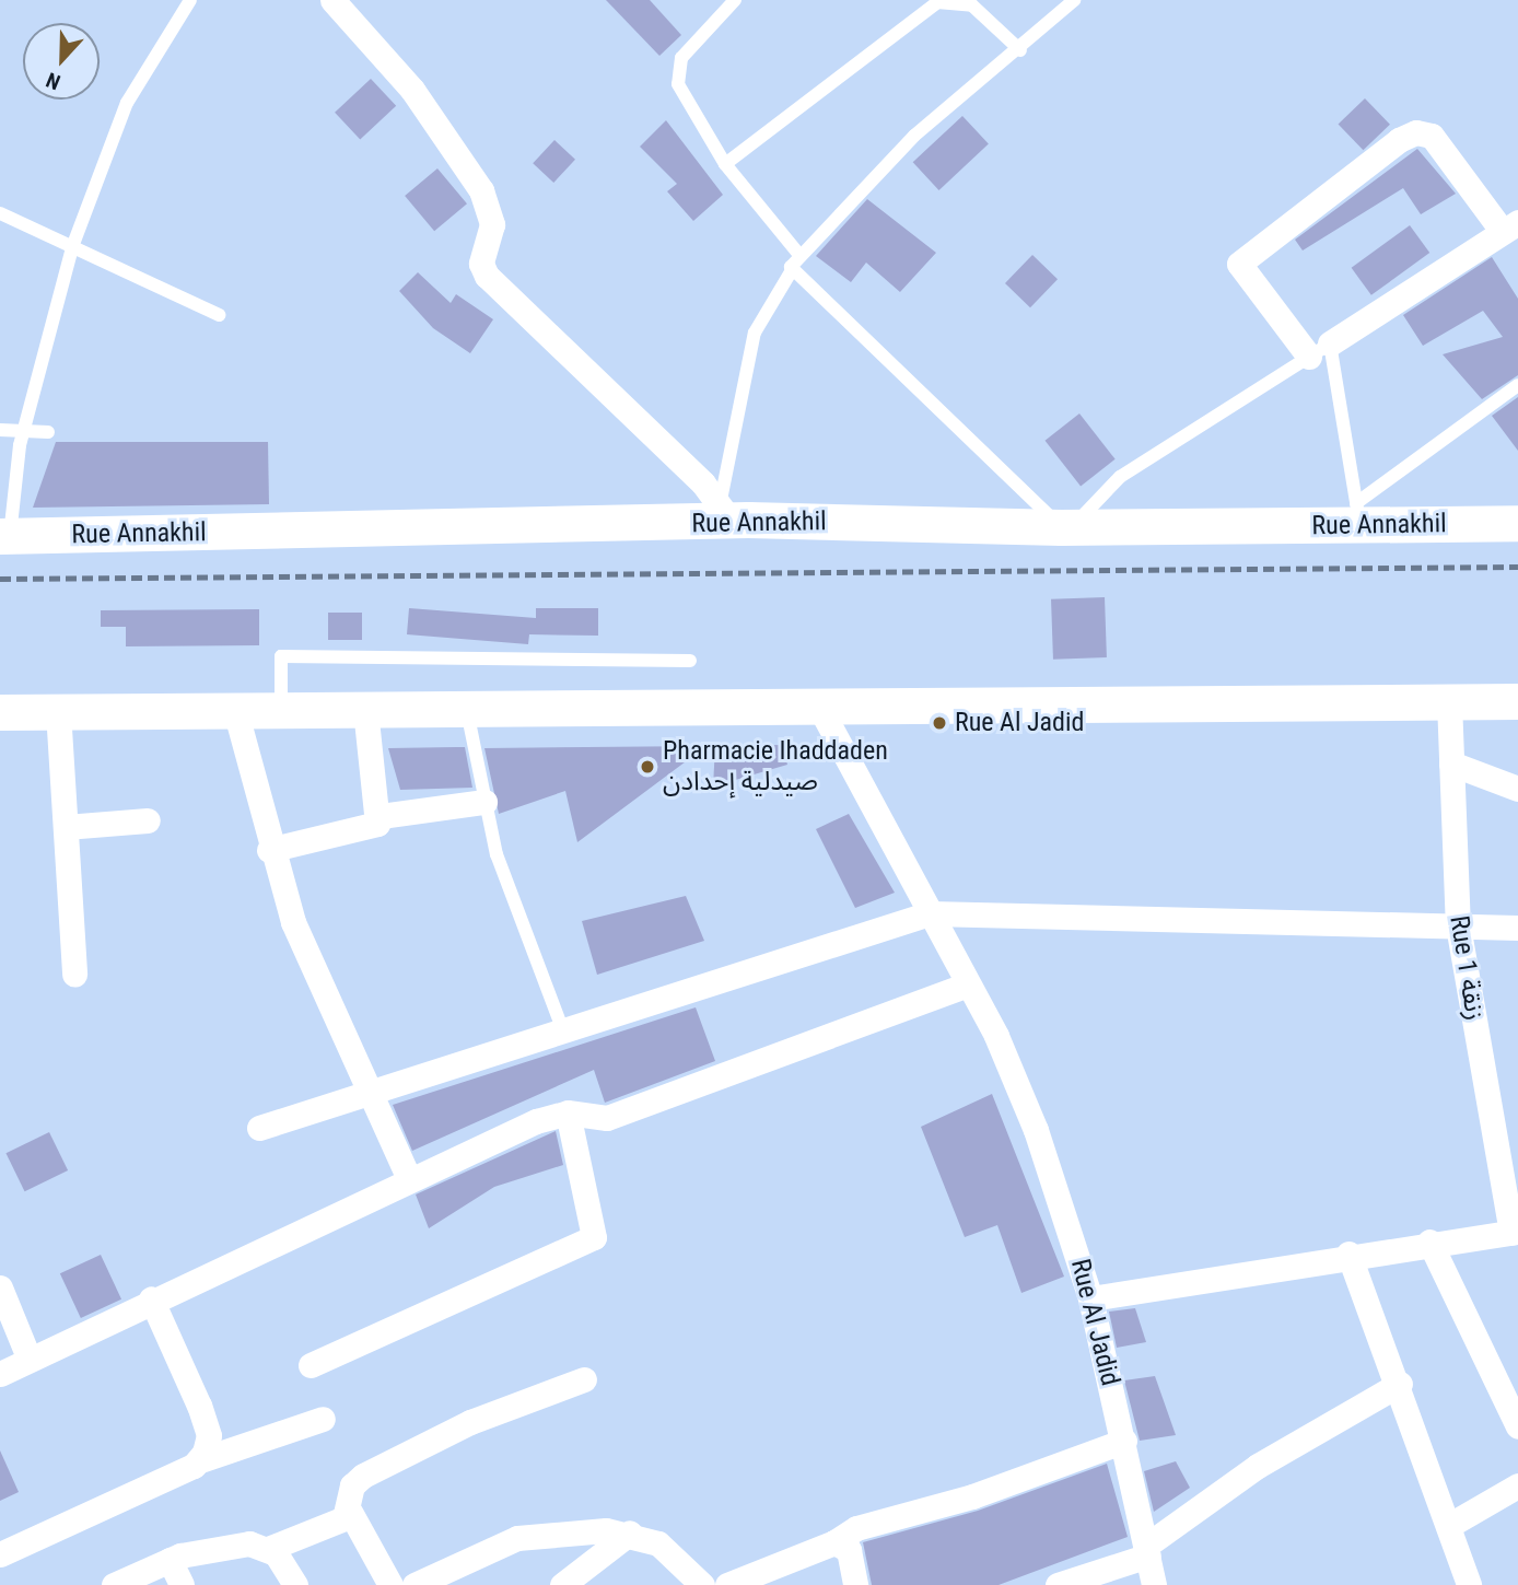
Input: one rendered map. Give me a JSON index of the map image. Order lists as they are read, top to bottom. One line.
{"streets":{"main road":["Rue Annakhil"],"street":["Rue 1 زنقة","Rue Al Jadid"]},"places":["Rue Al Jadid","Pharmacie Ihaddaden صيدلية إحدادن"],"north":"bottom"}
